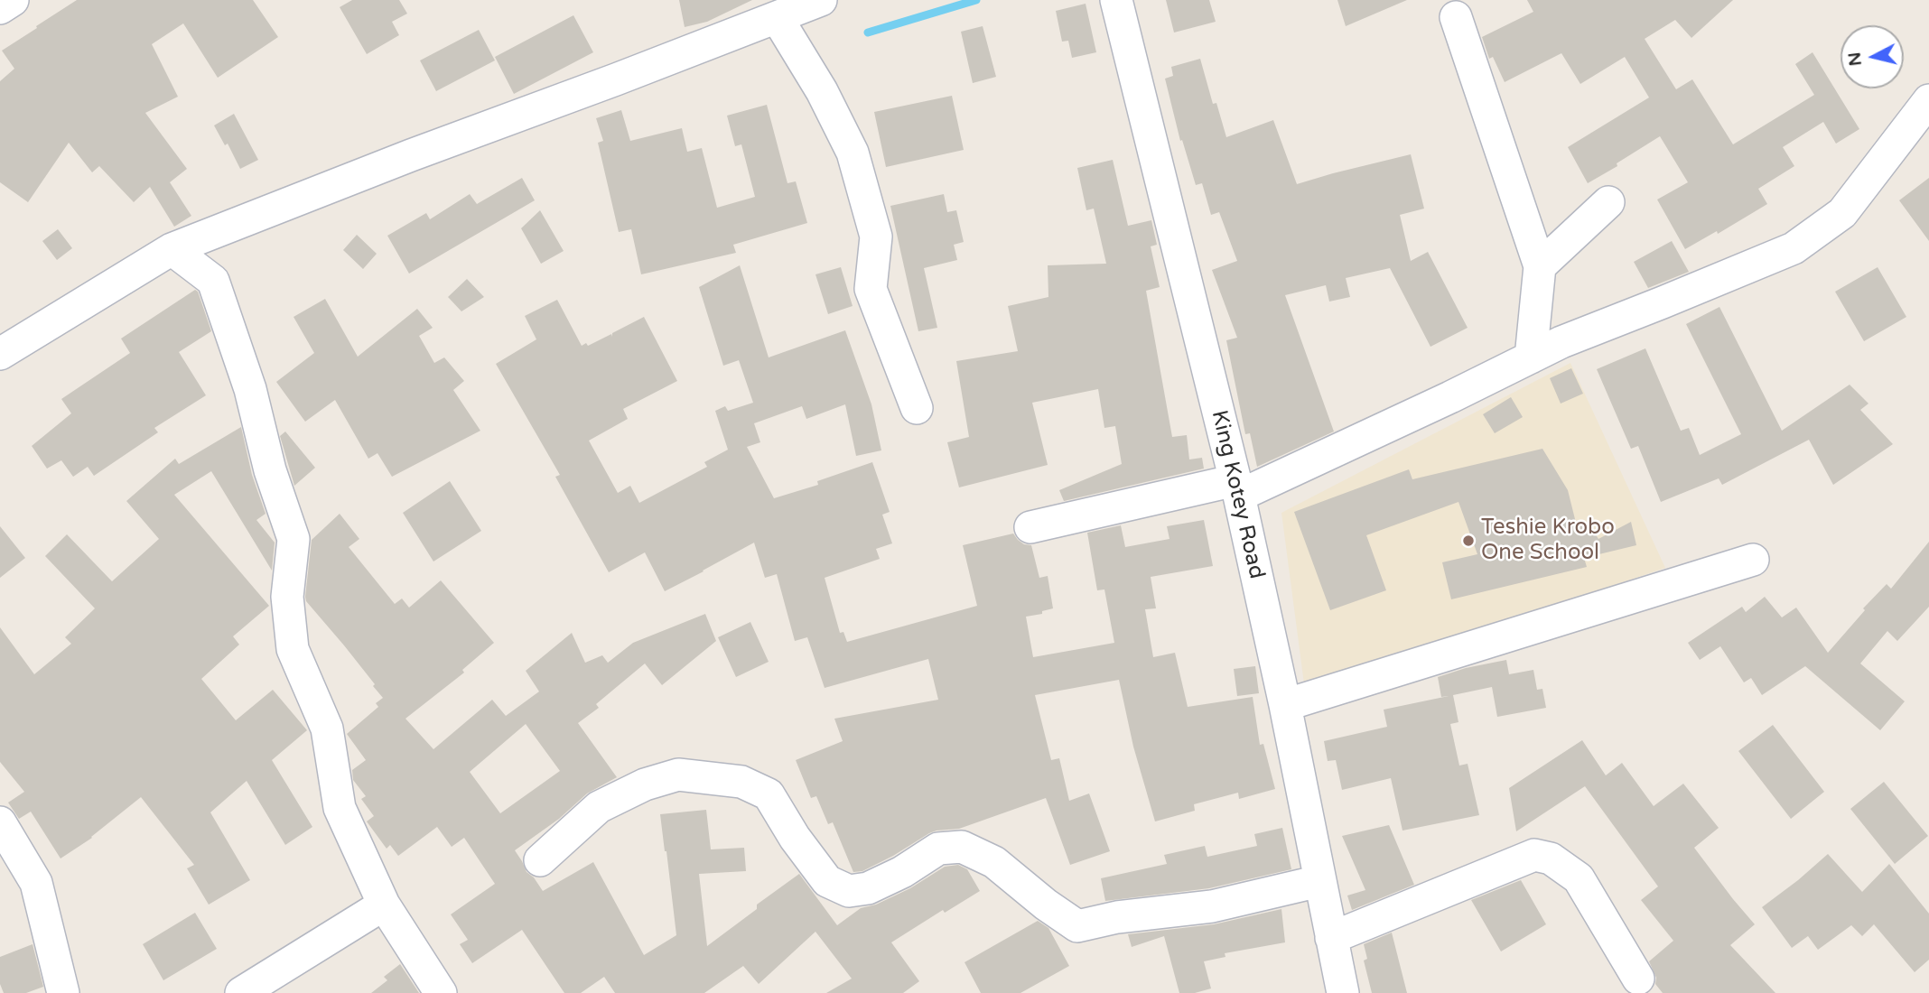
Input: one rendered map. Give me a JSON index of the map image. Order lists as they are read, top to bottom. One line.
{"streets":{"street":["King Kotey Road"]},"places":["Teshie Krobo One School"],"north":"left"}
